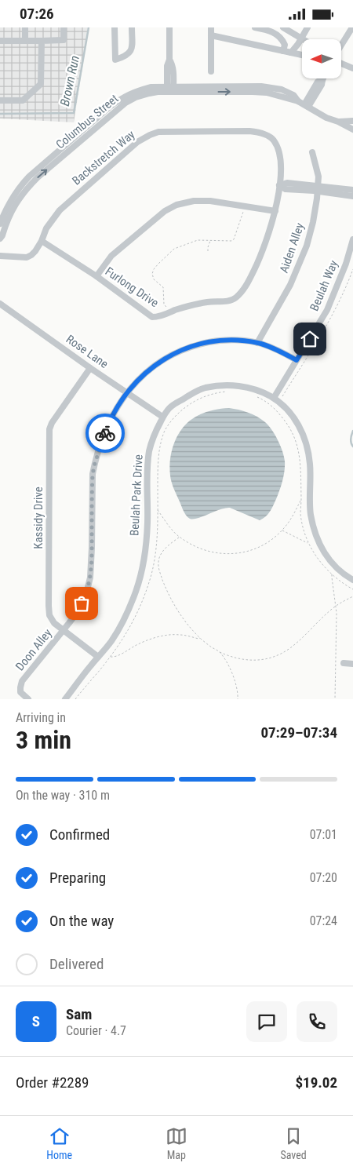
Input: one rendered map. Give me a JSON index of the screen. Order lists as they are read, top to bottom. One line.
{"streets":{"street":["Columbus Street","Backstretch Way","Aiden Alley","Beulah Way","Furlong Drive","Rose Lane","Beulah Park Drive","Kassidy Drive","Doon Alley"]},"crossings":[["Backstretch Way","Furlong Drive"],["Aiden Alley","Doon Alley"],["Beulah Way","Beulah Park Drive"],["Beulah Way","Doon Alley"],["Rose Lane","Beulah Park Drive"],["Rose Lane","Kassidy Drive"],["Rose Lane","Doon Alley"],["Beulah Park Drive","Kassidy Drive"],["Kassidy Drive","Doon Alley"]],"water":["Brown Run"],"north":"left","page":{"status":"07:26","heading":["3 min","Arriving in","07:29–07:34"],"panel":["Sam","Courier · 4.7","Order #2289","$19.02"],"bar":"On the way · 310 m","list":[["Confirmed","07:01"],["Preparing","07:20"],["On the way","07:24"],"Delivered"],"round":"S","tabs":["Home","Map","Saved"]}}
